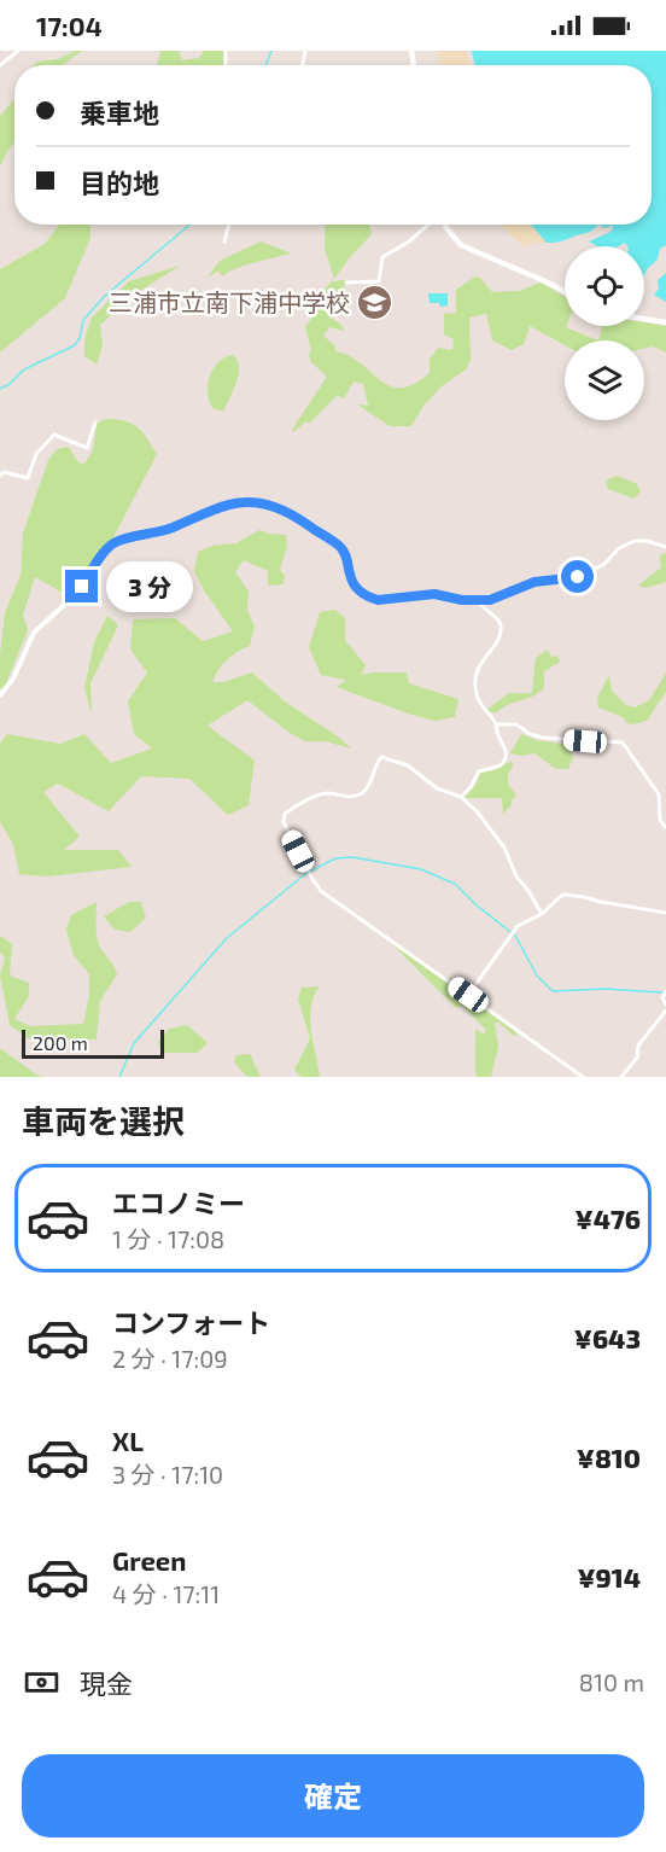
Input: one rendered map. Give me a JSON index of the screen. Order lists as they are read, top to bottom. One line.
{"places":{"school or university":["三浦市立南下浦中学校"]},"scale_bar":"200 m","page":{"status":"17:04","banner":["乗車地","目的地"],"bubble":"3 分","scale":"200 m","heading":"車両を選択","list":[{"name":"エコノミー","note":"1 分 · 17:08","value":"¥476"},{"name":"コンフォート","note":"2 分 · 17:09","value":"¥643"},{"name":"XL","note":"3 分 · 17:10","value":"¥810"},{"name":"Green","note":"4 分 · 17:11","value":"¥914"}],"pay":["現金","810 m"],"buttons":"確定"}}
